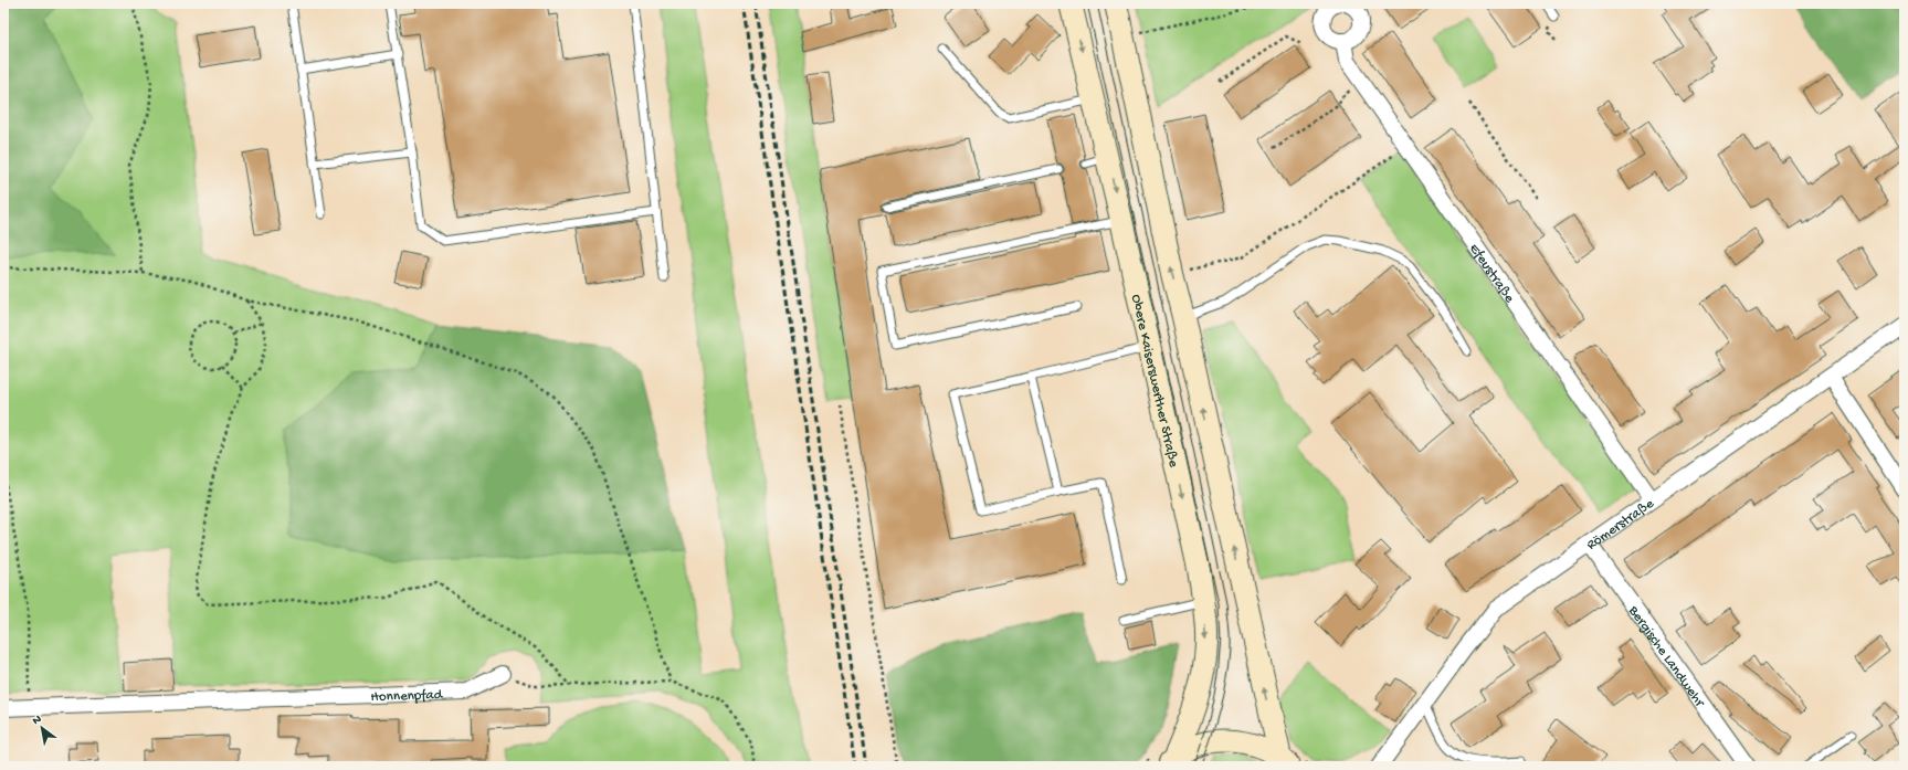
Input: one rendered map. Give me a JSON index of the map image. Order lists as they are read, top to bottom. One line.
{"streets":{"street":["Efeustraße","Obere Kaiserswerther Straße","Römerstraße","Bergische Landwehr","Honnenpfad"]},"crossings":[["Efeustraße","Römerstraße"],["Römerstraße","Bergische Landwehr"]],"north":"top left"}
